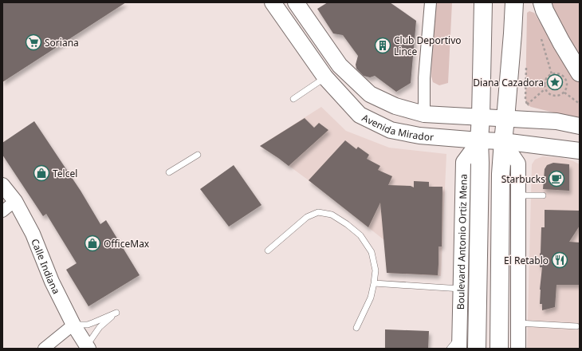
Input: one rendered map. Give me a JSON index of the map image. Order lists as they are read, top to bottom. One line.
{"streets":{"main road":["Avenida Mirador","Boulevard Antonio Ortiz Mena"],"street":["Calle Indiana"]},"crossings":[["Avenida Mirador","Boulevard Antonio Ortiz Mena"]],"places":{"supermarket":["Soriana"],"building":["Club Deportivo Lince"],"place":["Diana Cazadora"],"shop":["Telcel","OfficeMax"],"cafe":["Starbucks"],"restaurant":["El Retablo"]}}
